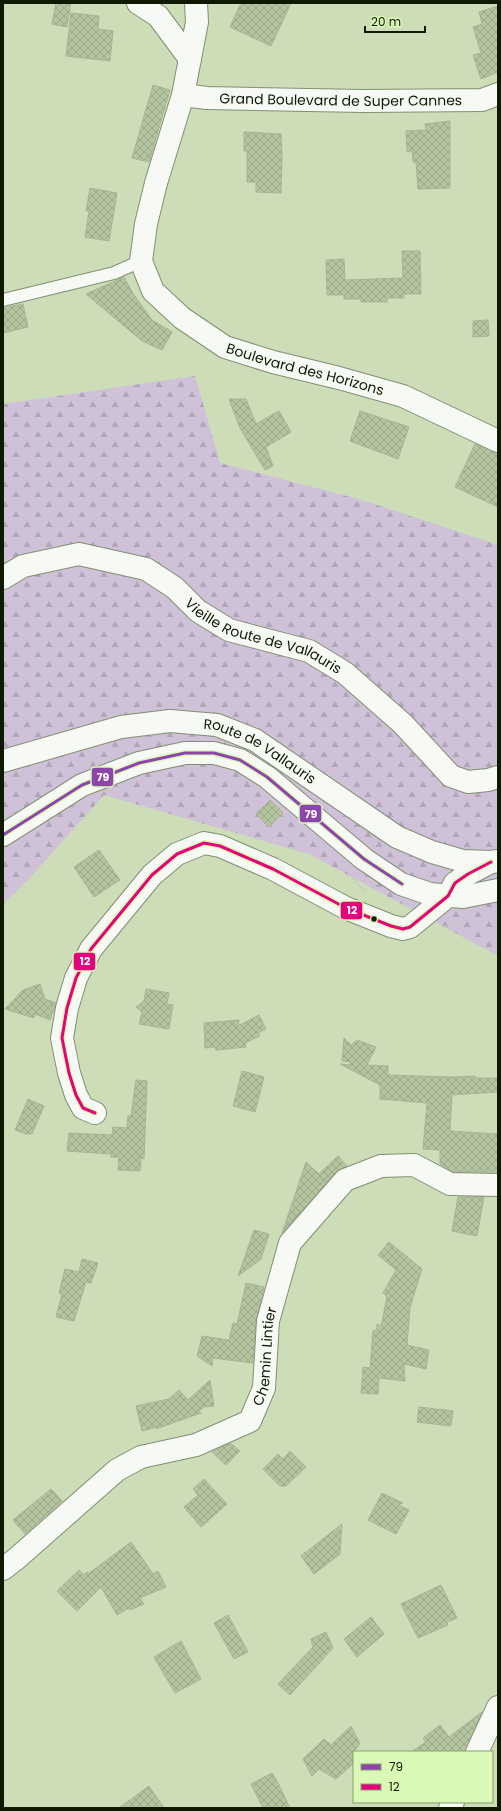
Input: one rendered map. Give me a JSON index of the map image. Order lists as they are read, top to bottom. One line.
{"streets":{"street":["Grand Boulevard de Super Cannes","Boulevard des Horizons","Vieille Route de Vallauris","Route de Vallauris","Chemin Lintier"]},"crossings":[["Grand Boulevard de Super Cannes","Boulevard des Horizons"]],"lines":["transit line 79","transit line 12"],"legend":["79","12"],"scale_bar":"20 m"}
